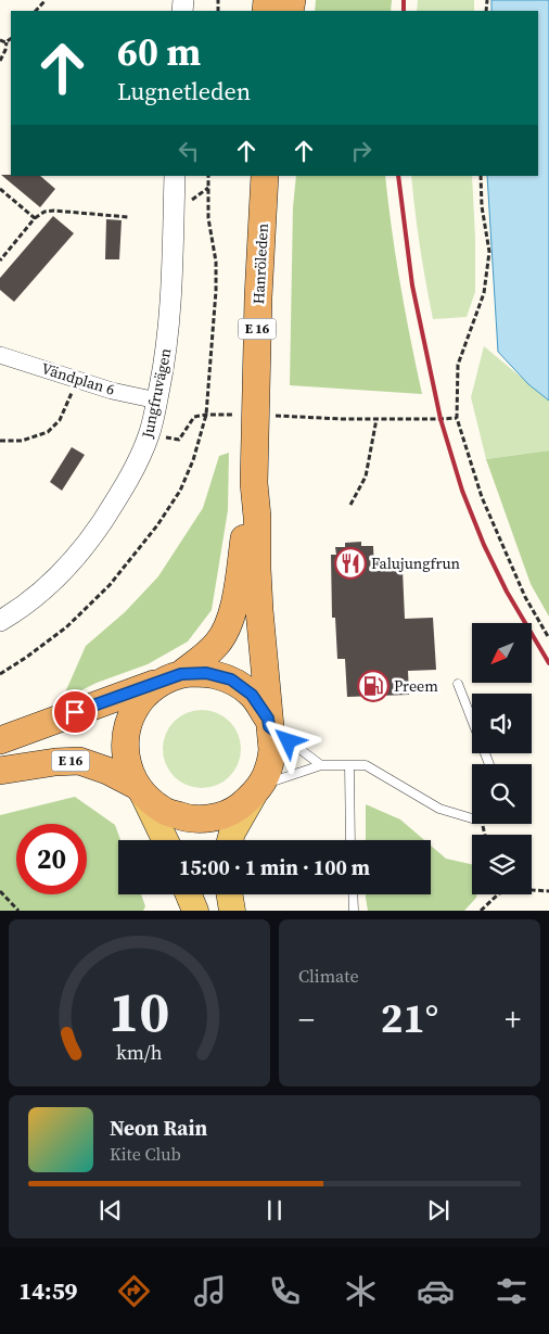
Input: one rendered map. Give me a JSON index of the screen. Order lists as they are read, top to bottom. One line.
{"streets":{"highway":["Hanröleden","E 16"],"street":["Vändplan 6","Jungfruvägen"]},"crossings":[["Hanröleden","E 16"],["Vändplan 6","Jungfruvägen"]],"places":{"restaurant":["Falujungfrun"],"fuel station":["Preem"]},"north":"bottom left","page":{"turn":["60 m","Lugnetleden"],"limit":"20","trip":"15:00 · 1 min · 100 m","tile":"Climate","heat":["−","21°","+"],"song":["Neon Rain","Kite Club"],"tabs":"14:59","gauge":["10","km/h"]}}
